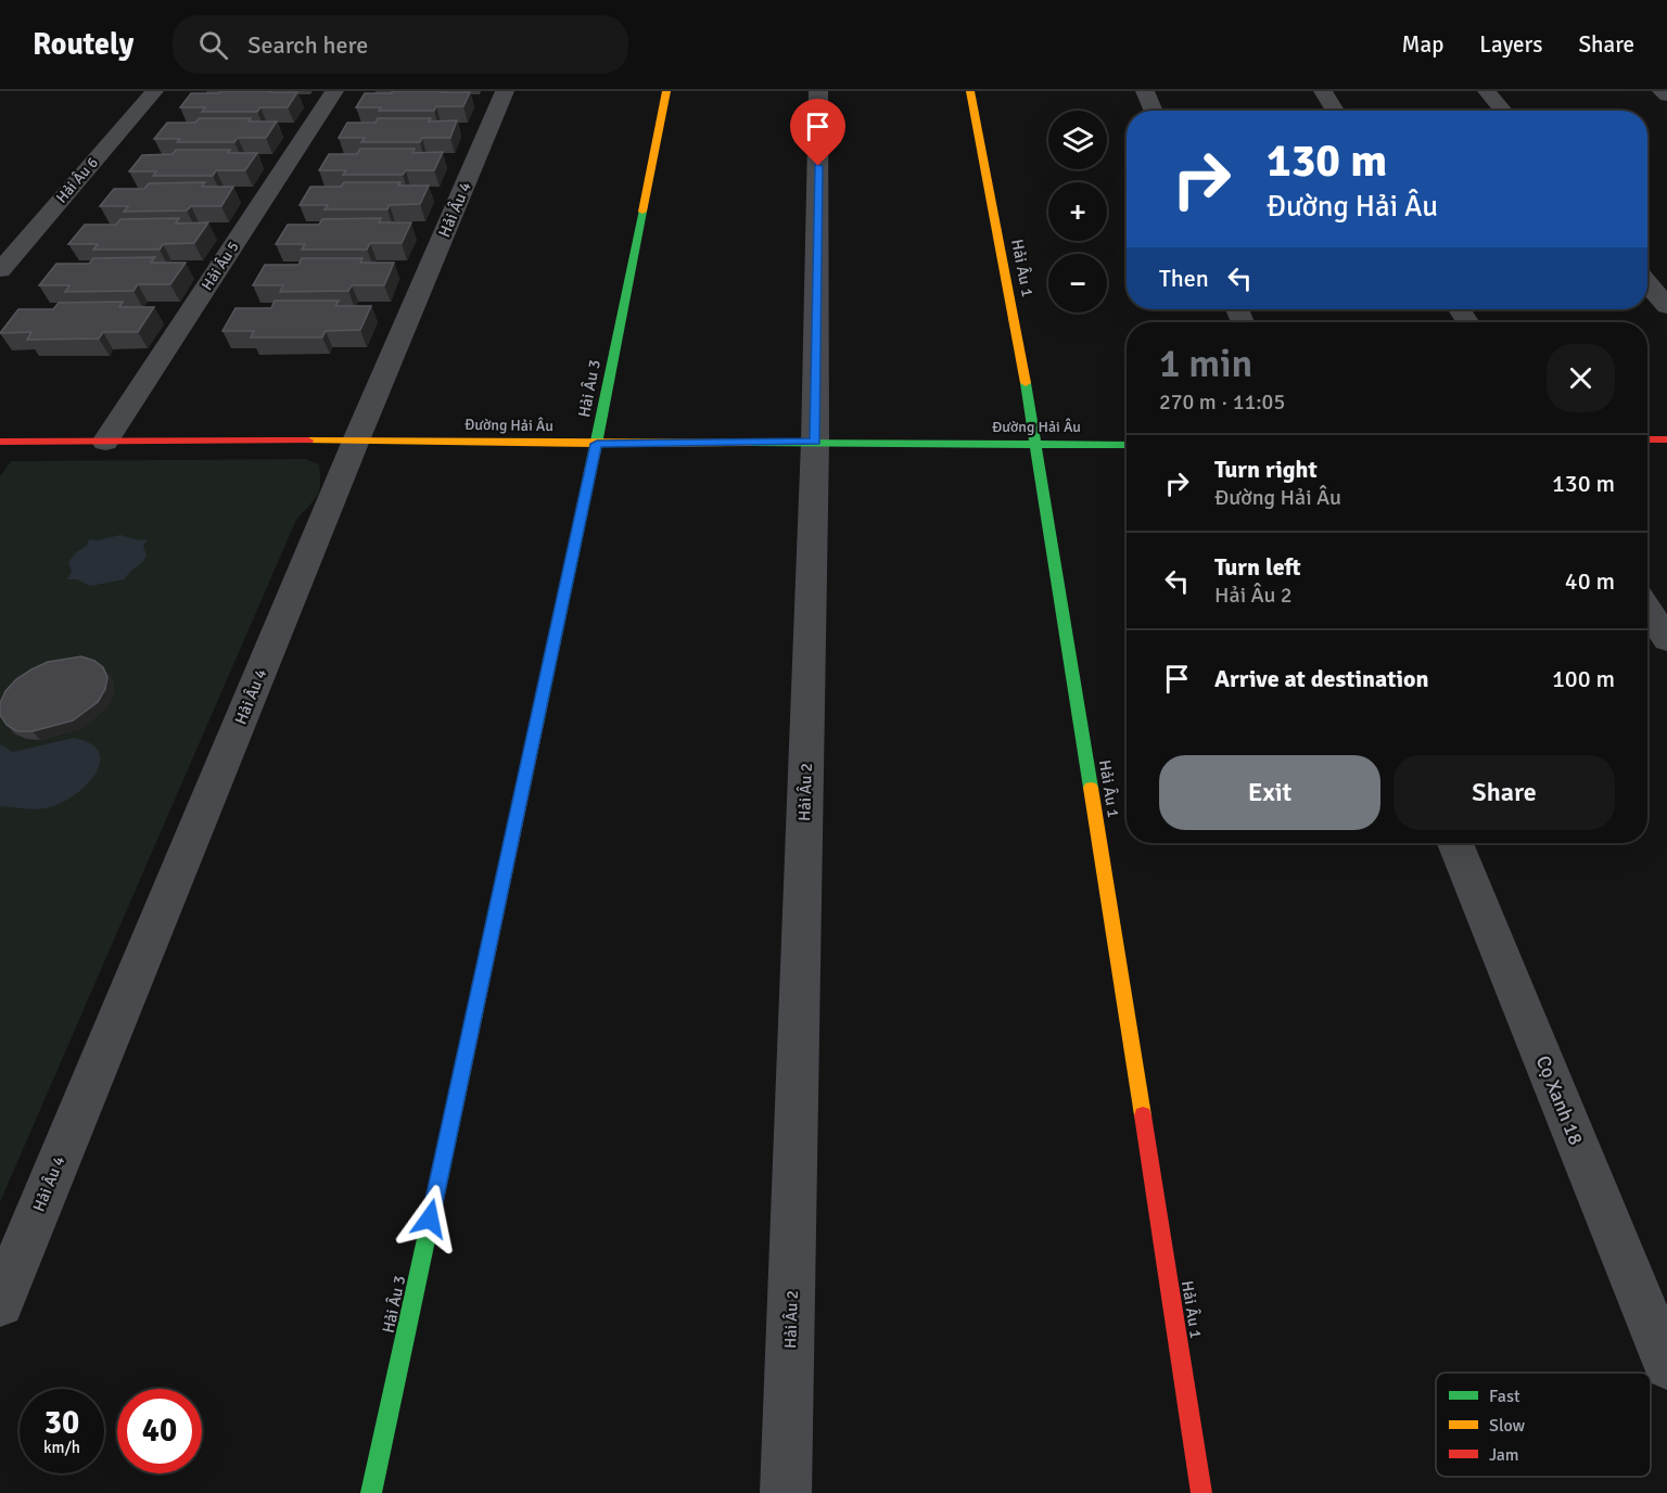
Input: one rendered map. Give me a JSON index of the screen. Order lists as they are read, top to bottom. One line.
{"streets":{"street":["Hải Âu 6","Hải Âu 4","Hải Âu 5","Hải Âu 1","Hải Âu 3","Đường Hải Âu","Hải Âu 2","Cọ Xanh 18"]},"crossings":[["Hải Âu 4","Đường Hải Âu"],["Hải Âu 5","Đường Hải Âu"],["Hải Âu 1","Đường Hải Âu"],["Hải Âu 3","Đường Hải Âu"],["Đường Hải Âu","Hải Âu 2"]],"legend":["Fast","Slow","Jam"],"page":{"header":"Routely","search":"Search here","nav":["Map","Layers","Share"],"map_buttons":["+","−"],"turn":["130 m","Đường Hải Âu"],"then":"Then","heading":["1 min","270 m · 11:05"],"list":[{"name":"Turn right","note":"Đường Hải Âu","value":"130 m"},{"name":"Turn left","note":"Hải Âu 2","value":"40 m"},{"name":"Arrive at destination","value":"100 m"}],"buttons":["Exit","Share"],"speed":"30 km/h","limit":"40"}}
